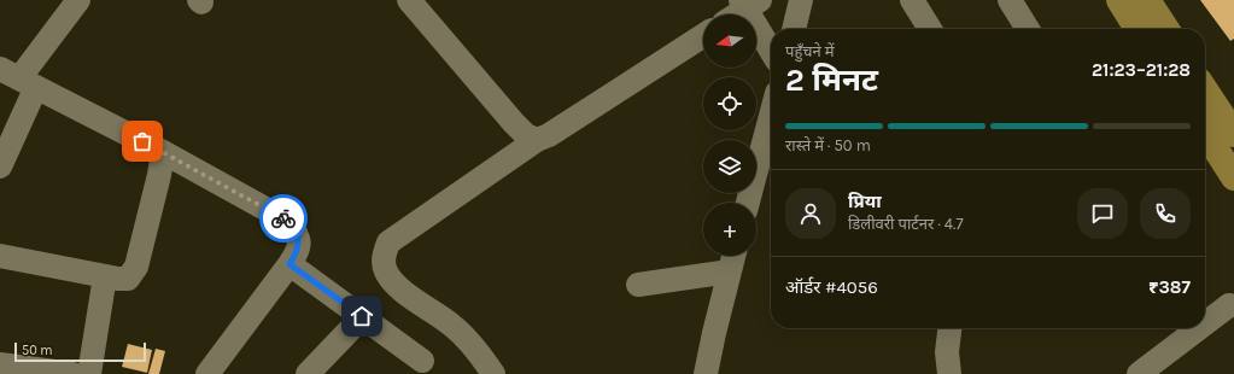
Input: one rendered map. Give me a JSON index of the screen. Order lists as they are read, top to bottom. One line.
{"scale_bar":"50 m","north":"left","page":{"map_buttons":"+","heading":["2 मिनट","पहुँचने में","21:23–21:28"],"panel":["प्रिया","डिलीवरी पार्टनर · 4.7","ऑर्डर #4056","₹387"],"bar":"रास्ते में · 50 m","scale":"50 m"}}
